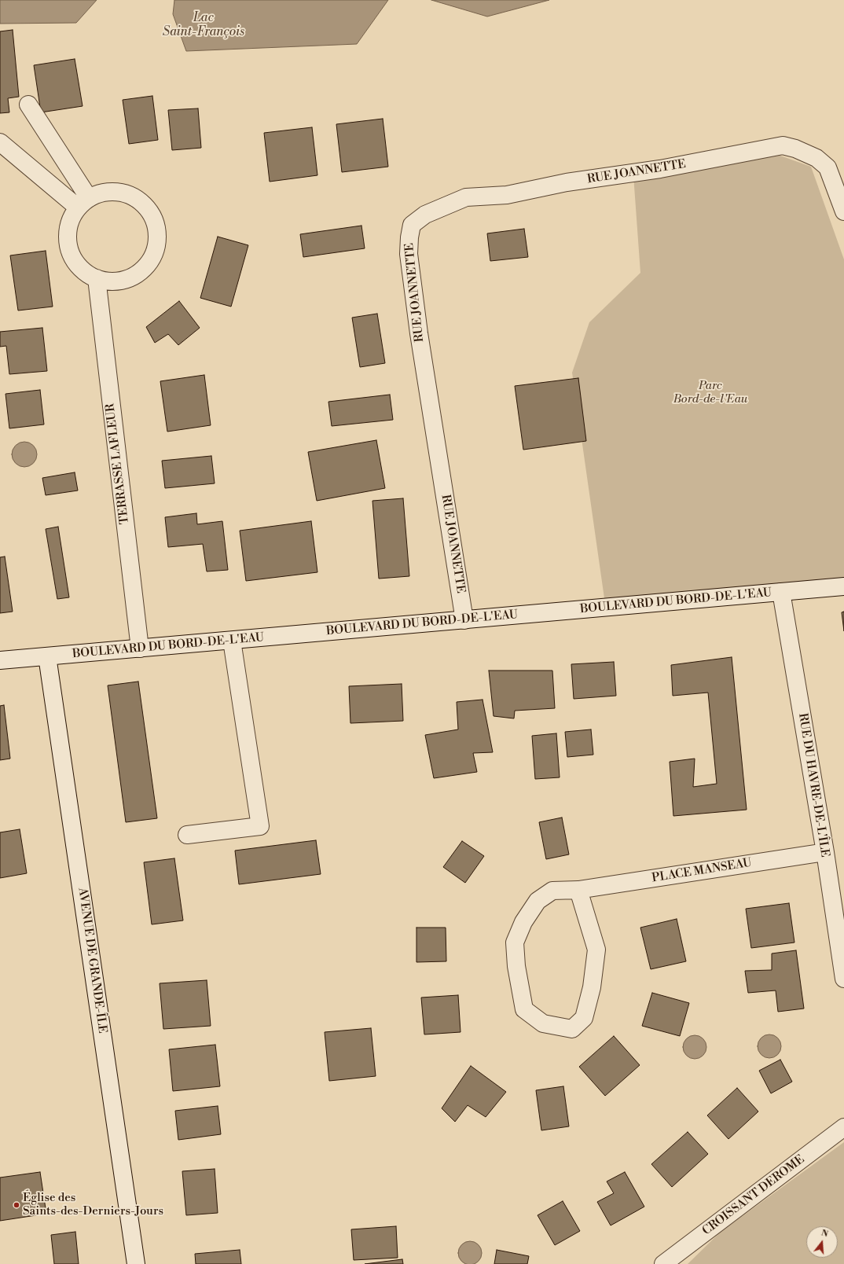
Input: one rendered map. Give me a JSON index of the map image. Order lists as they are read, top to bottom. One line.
{"streets":{"street":["RUE JOANNETTE","TERRASSE LAFLEUR","BOULEVARD DU BORD-DE-L'EAU","RUE DU HAVRE-DE-L'ÎLE","PLACE MANSEAU","AVENUE DE GRANDE-ÎLE","CROISSANT DEROME"]},"crossings":[["RUE JOANNETTE","BOULEVARD DU BORD-DE-L'EAU"],["TERRASSE LAFLEUR","BOULEVARD DU BORD-DE-L'EAU"],["BOULEVARD DU BORD-DE-L'EAU","RUE DU HAVRE-DE-L'ÎLE"],["BOULEVARD DU BORD-DE-L'EAU","AVENUE DE GRANDE-ÎLE"],["RUE DU HAVRE-DE-L'ÎLE","PLACE MANSEAU"]],"water":["Lac Saint-François"],"parks":["Parc Bord-de-l'Eau"],"places":["Église des Saints-des-Derniers-Jours"],"north":"top"}
